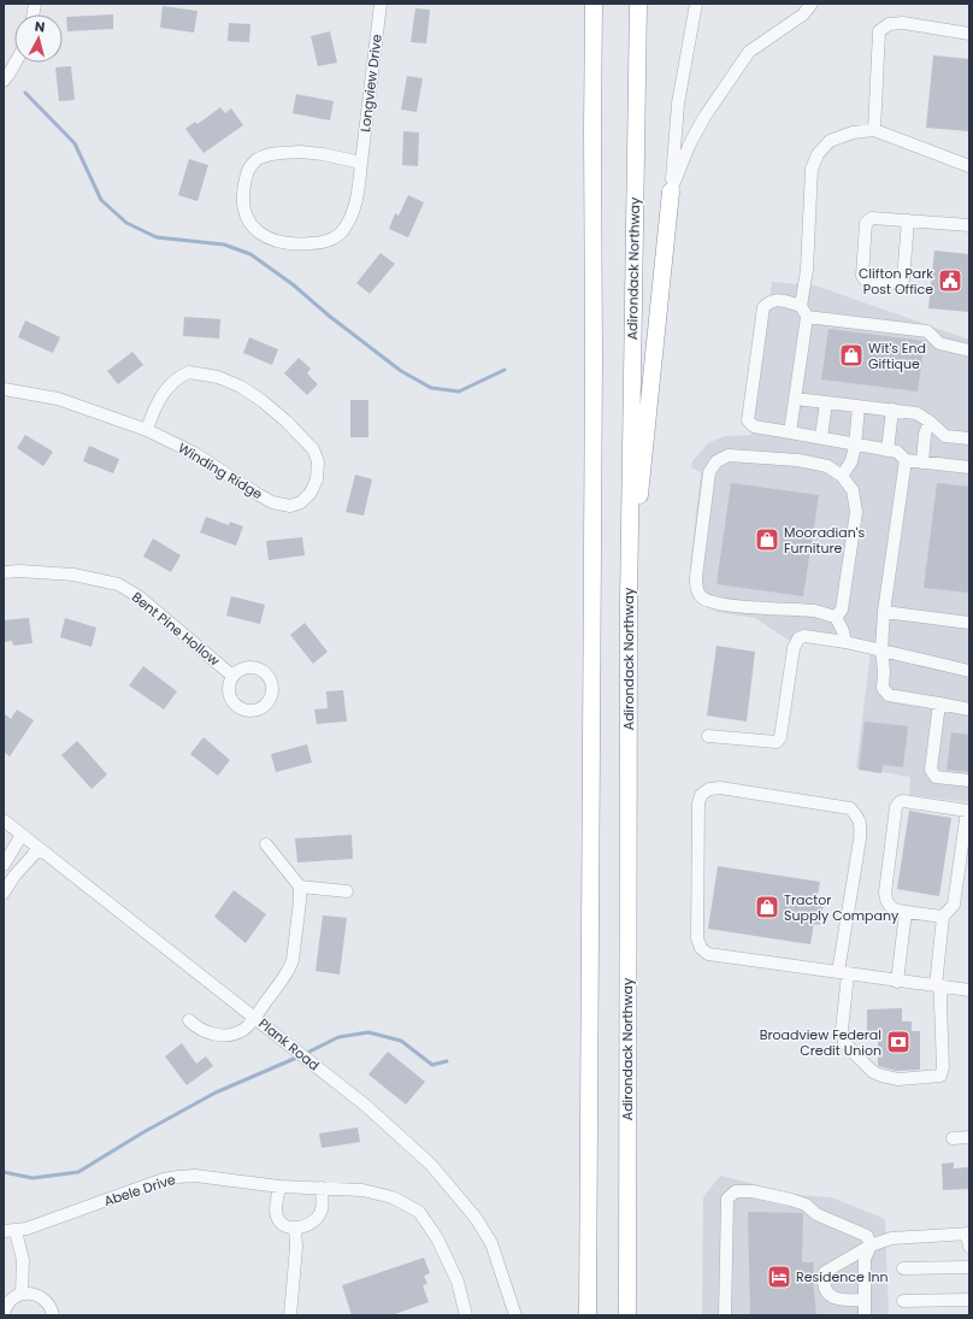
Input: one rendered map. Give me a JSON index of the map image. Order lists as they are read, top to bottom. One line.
{"streets":{"highway":["Adirondack Northway"],"street":["Longview Drive","Winding Ridge","Bent Pine Hollow","Plank Road","Abele Drive"]},"places":{"public building":["Clifton Park Post Office"],"shop":["Wit's End Giftique","Mooradian's Furniture","Tractor Supply Company"],"bank":["Broadview Federal Credit Union"],"hotel":["Residence Inn"]},"north":"top"}
